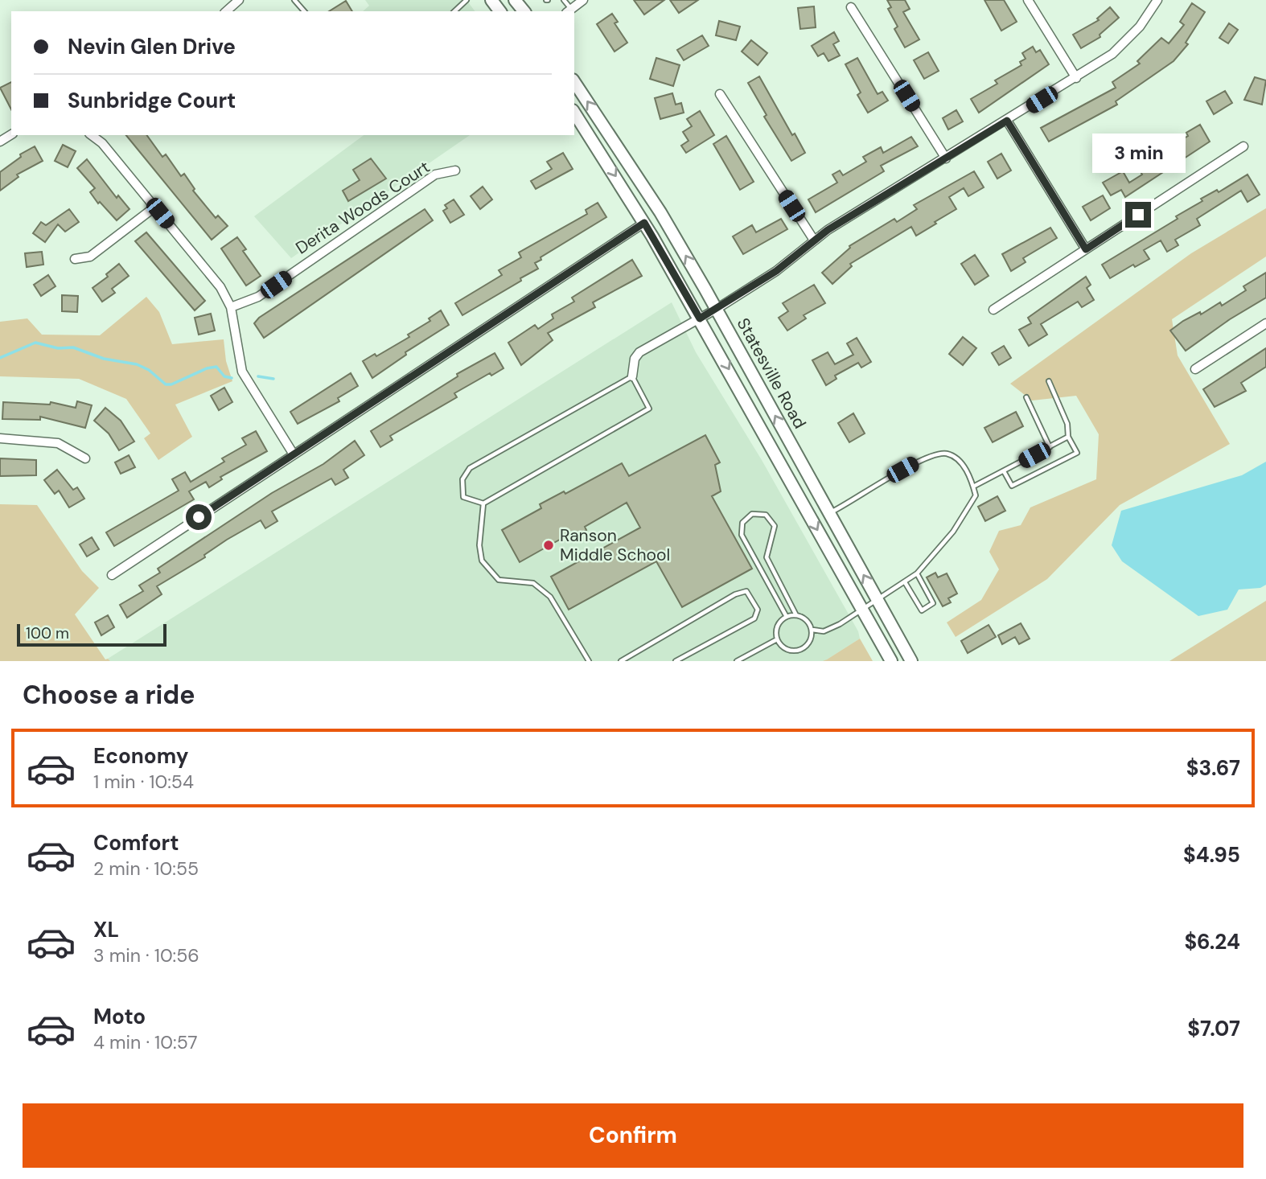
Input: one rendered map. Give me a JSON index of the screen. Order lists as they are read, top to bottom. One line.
{"streets":{"main road":["Statesville Road"],"street":["Derita Woods Court"]},"places":["Ranson Middle School"],"scale_bar":"100 m","page":{"banner":["Nevin Glen Drive","Sunbridge Court"],"bubble":"3 min","scale":"100 m","heading":"Choose a ride","list":[{"name":"Economy","note":"1 min · 10:54","value":"$3.67"},{"name":"Comfort","note":"2 min · 10:55","value":"$4.95"},{"name":"XL","note":"3 min · 10:56","value":"$6.24"},{"name":"Moto","note":"4 min · 10:57","value":"$7.07"}],"buttons":"Confirm"}}
